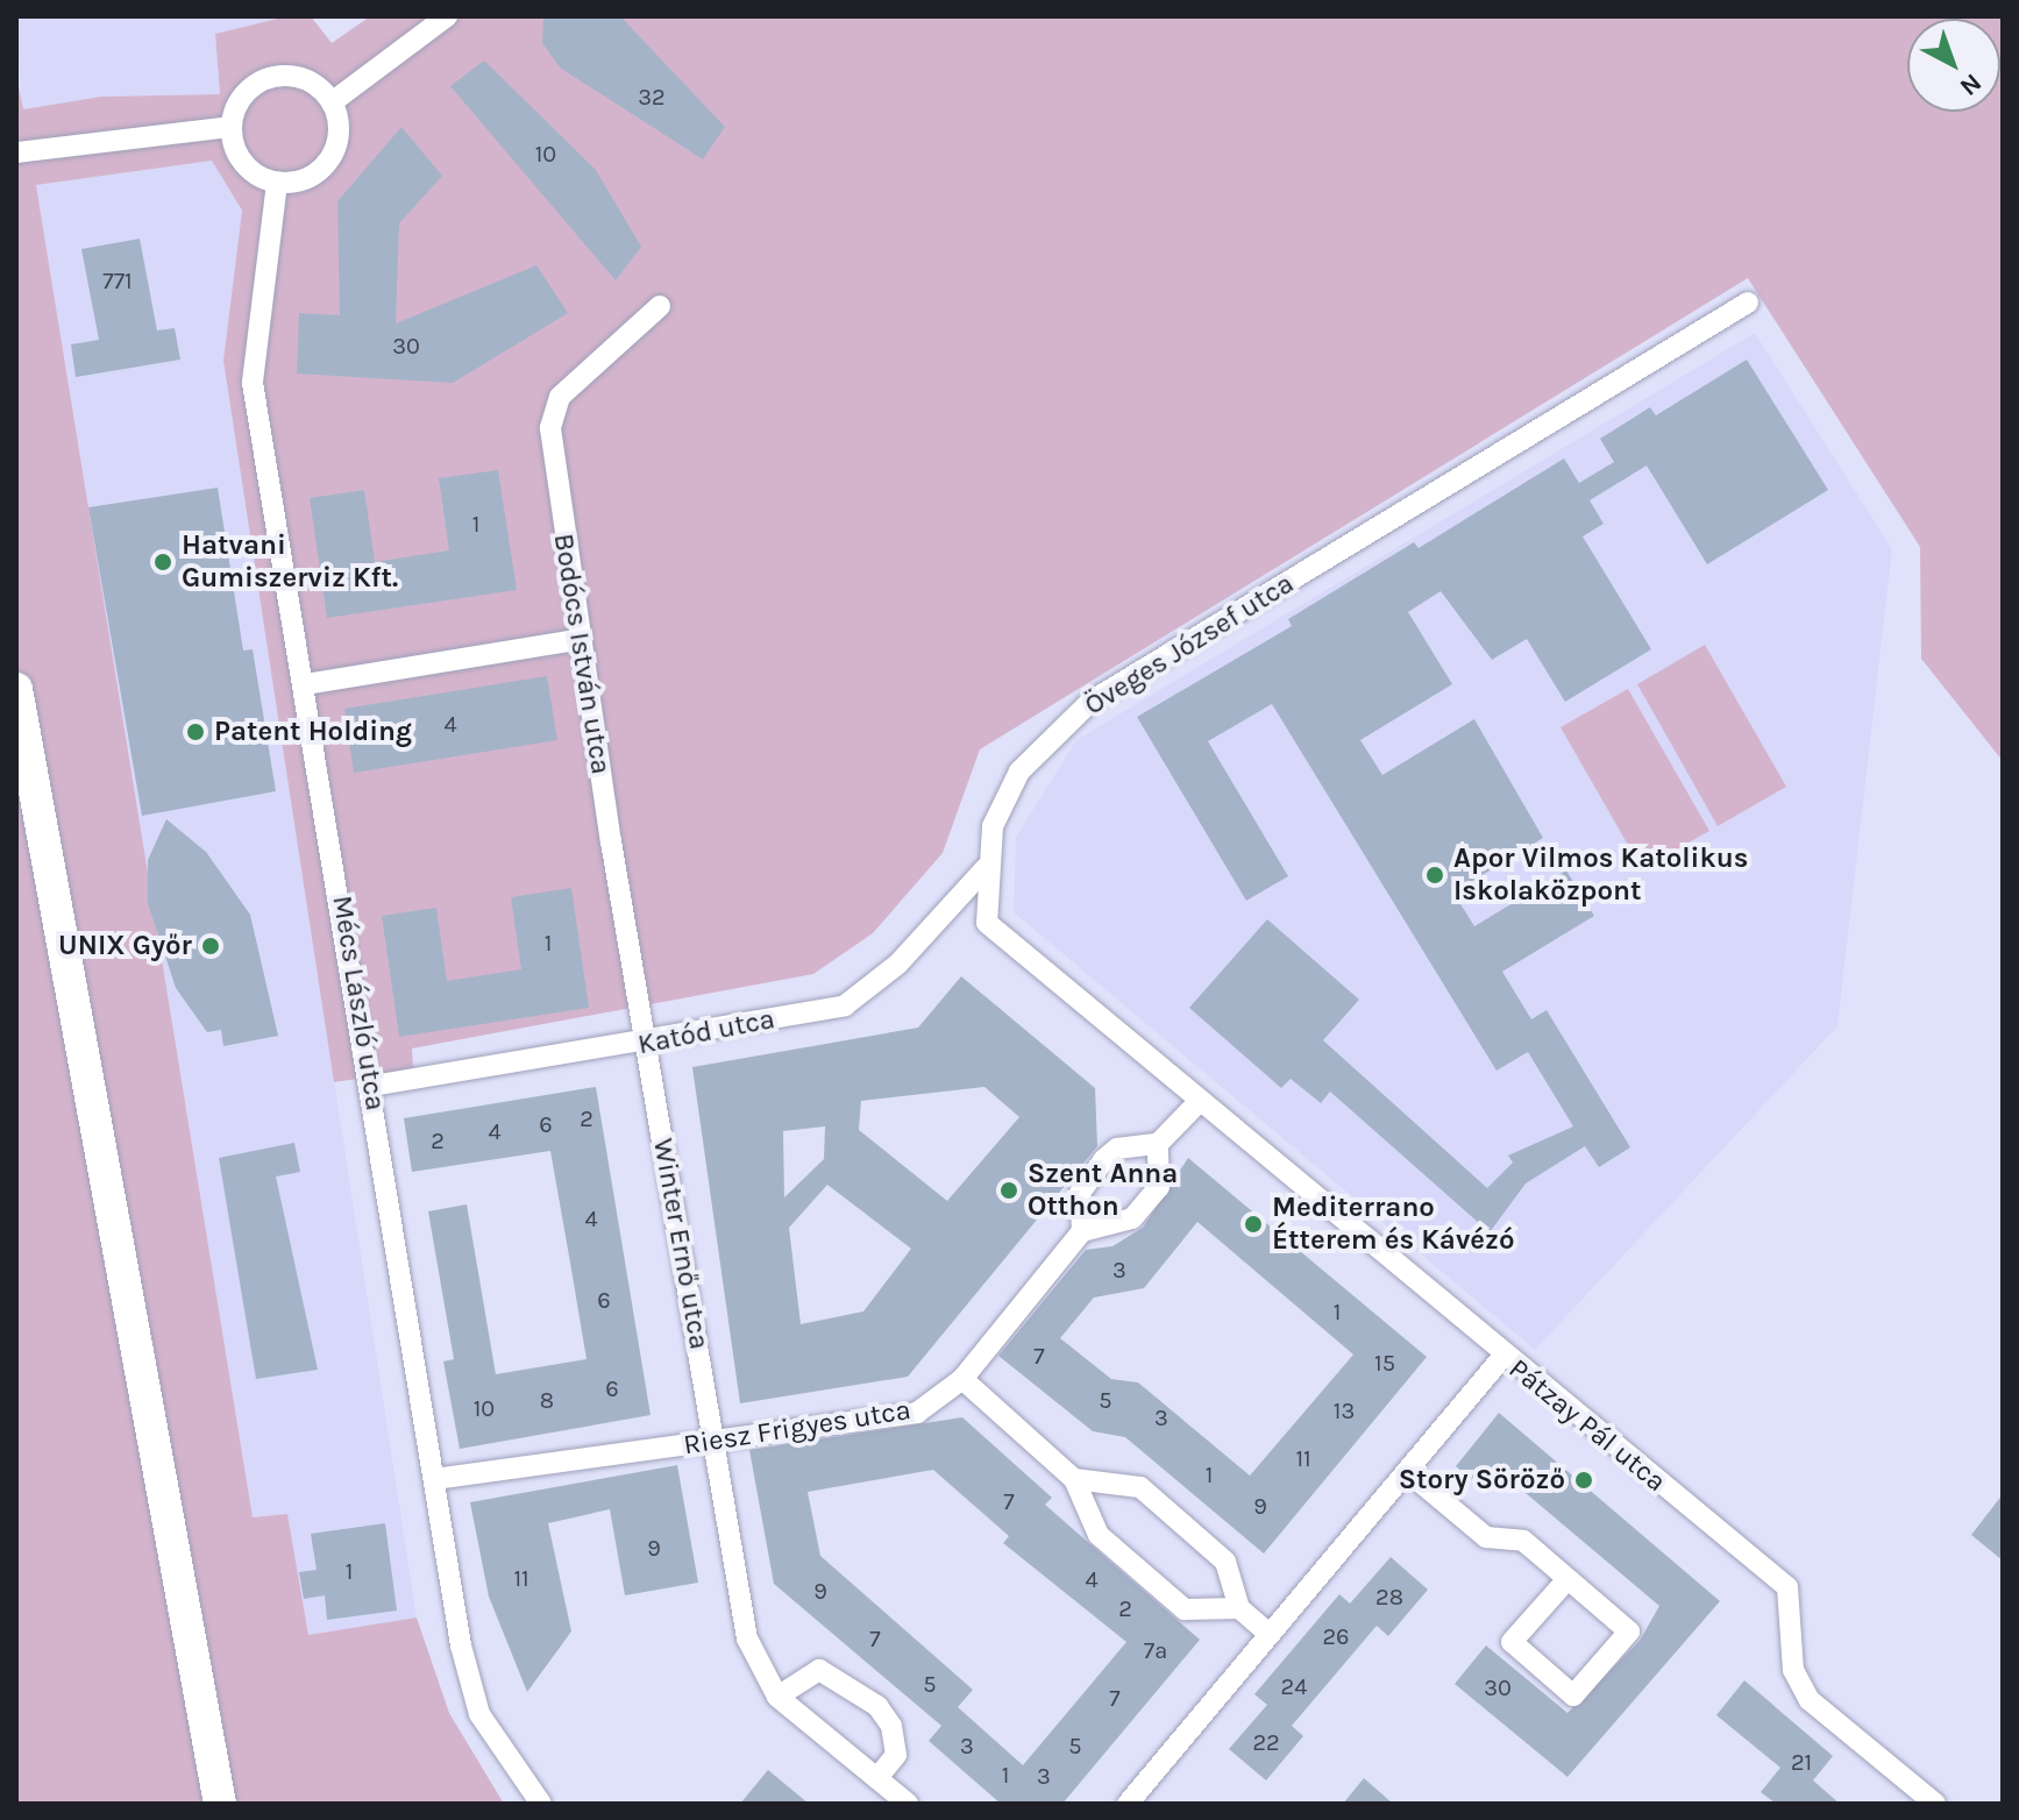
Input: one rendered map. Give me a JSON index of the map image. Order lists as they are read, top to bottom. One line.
{"streets":{"street":["Öveges József utca","Bodócs István utca","Mécs László utca","Katód utca","Winter Ernő utca","Pátzay Pál utca","Riesz Frigyes utca"]},"crossings":[["Öveges József utca","Katód utca"],["Öveges József utca","Pátzay Pál utca"],["Bodócs István utca","Katód utca"],["Bodócs István utca","Winter Ernő utca"],["Mécs László utca","Katód utca"],["Mécs László utca","Riesz Frigyes utca"],["Katód utca","Winter Ernő utca"],["Winter Ernő utca","Riesz Frigyes utca"]],"places":["Hatvani Gumiszerviz Kft.","Patent Holding","Apor Vilmos Katolikus Iskolaközpont","UNIX Győr","Szent Anna Otthon","Mediterrano Étterem és Kávézó","Story Söröző"],"house_numbers":["32","10","771","30","1","4","1","2","6","4","2","4","3","6","1","7","15","6","8","5","10","13","3","11","1","7","9","9","1","11","4","9","28","2","26","7","7a","5","24","30","7","22","3","5","21","1","3"],"north":"bottom right"}
